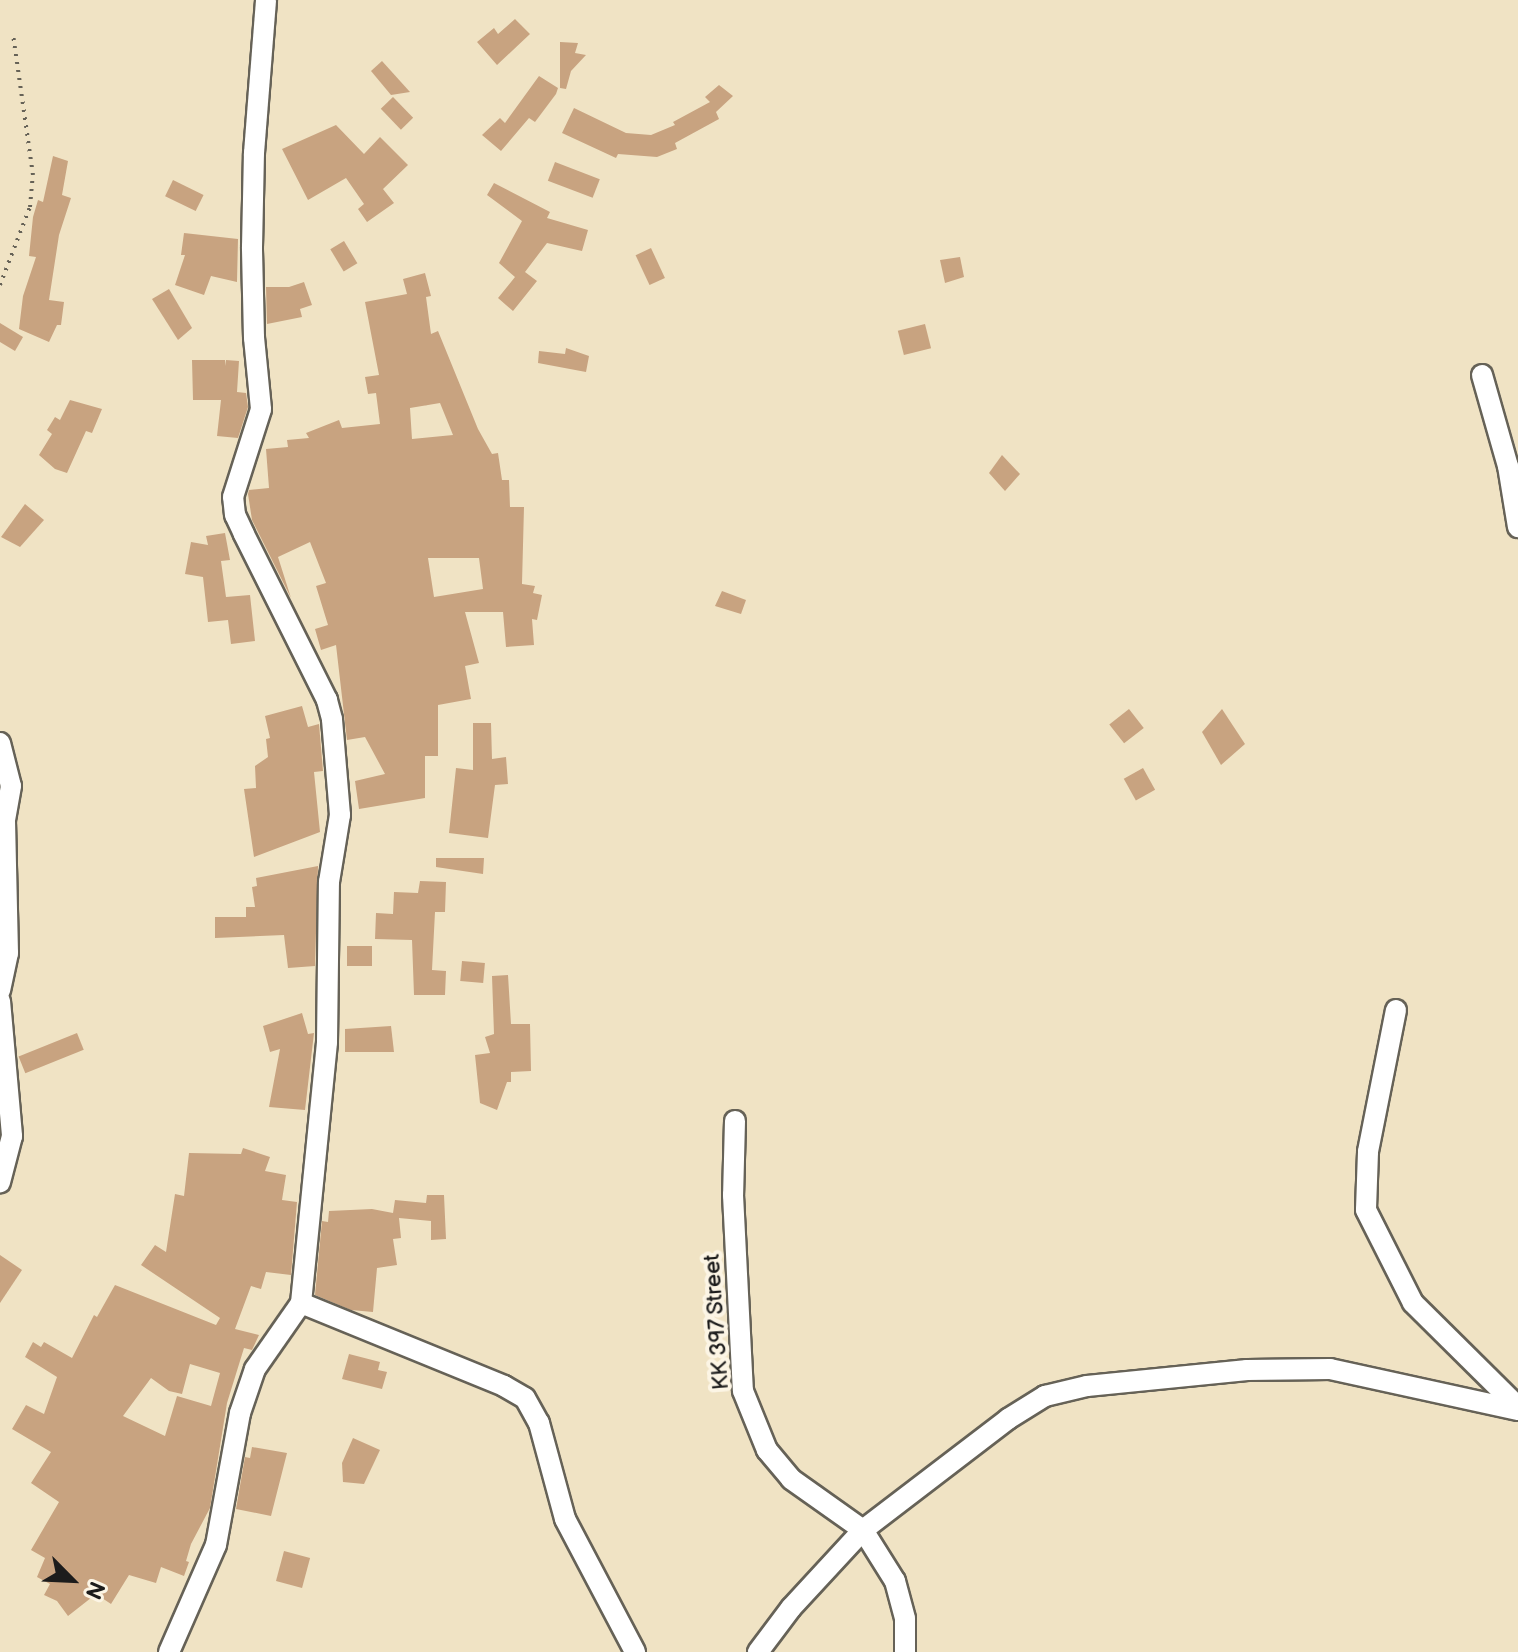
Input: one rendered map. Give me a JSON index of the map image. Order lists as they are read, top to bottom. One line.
{"streets":{"street":["KK 397 Street"]},"north":"bottom right"}
